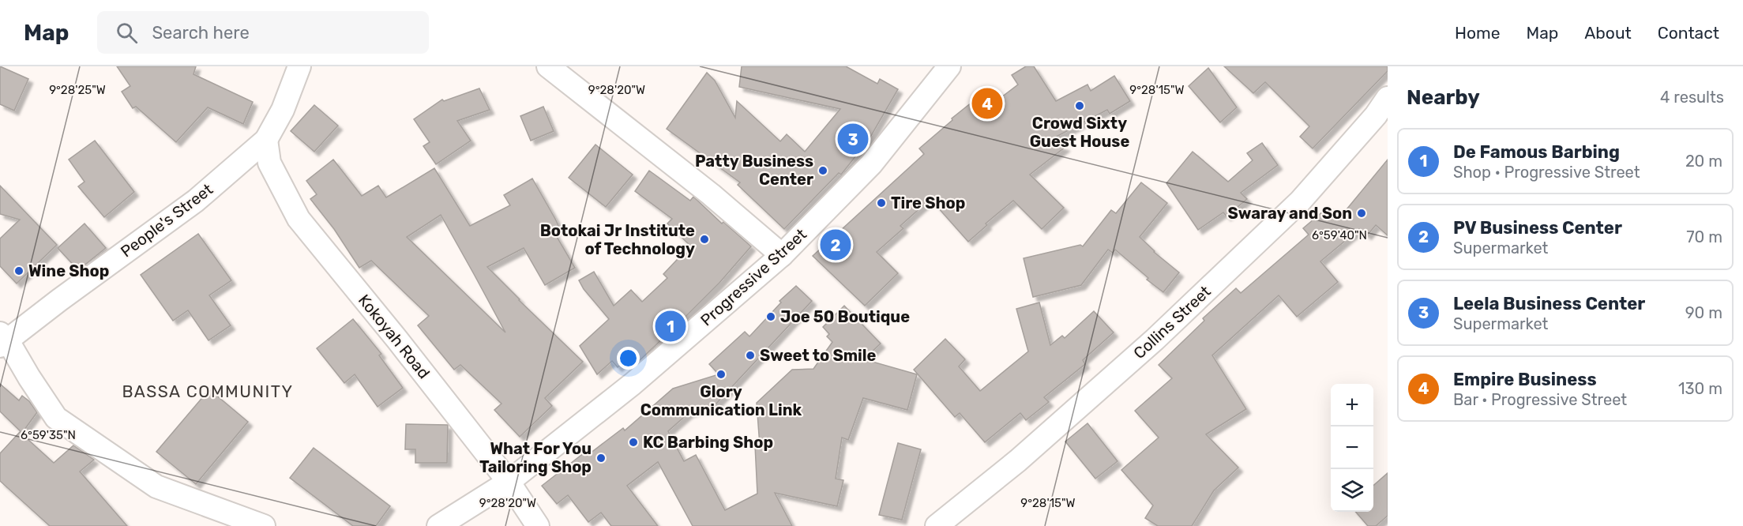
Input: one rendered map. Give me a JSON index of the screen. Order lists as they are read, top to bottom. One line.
{"streets":{"street":["People's Street","Progressive Street","Collins Street","Kokoyah Road"]},"crossings":[["People's Street","Kokoyah Road"],["Progressive Street","Kokoyah Road"]],"districts":["BASSA COMMUNITY"],"places":["Crowd Sixty Guest House","Patty Business Center","Tire Shop","Swaray and Son","Botokai Jr Institute of Technology","Wine Shop","Joe 50 Boutique","Sweet to Smile","Glory Communication Link","KC Barbing Shop","What For You Tailoring Shop"],"page":{"header":"Map","search":"Search here","nav":["Home","Map","About","Contact"],"heading":["Nearby","4 results"],"pins":["4","3","2","1"],"list":[{"mark":"1","name":"De Famous Barbing","note":"Shop · Progressive Street","value":"20 m"},{"mark":"2","name":"PV Business Center","note":"Supermarket","value":"70 m"},{"mark":"3","name":"Leela Business Center","note":"Supermarket","value":"90 m"},{"mark":"4","name":"Empire Business","note":"Bar · Progressive Street","value":"130 m"}],"map_buttons":["+","−"]},"coordinates":["9°28'25\"W","9°28'20\"W","9°28'15\"W","6°59'40\"N","6°59'35\"N"]}
